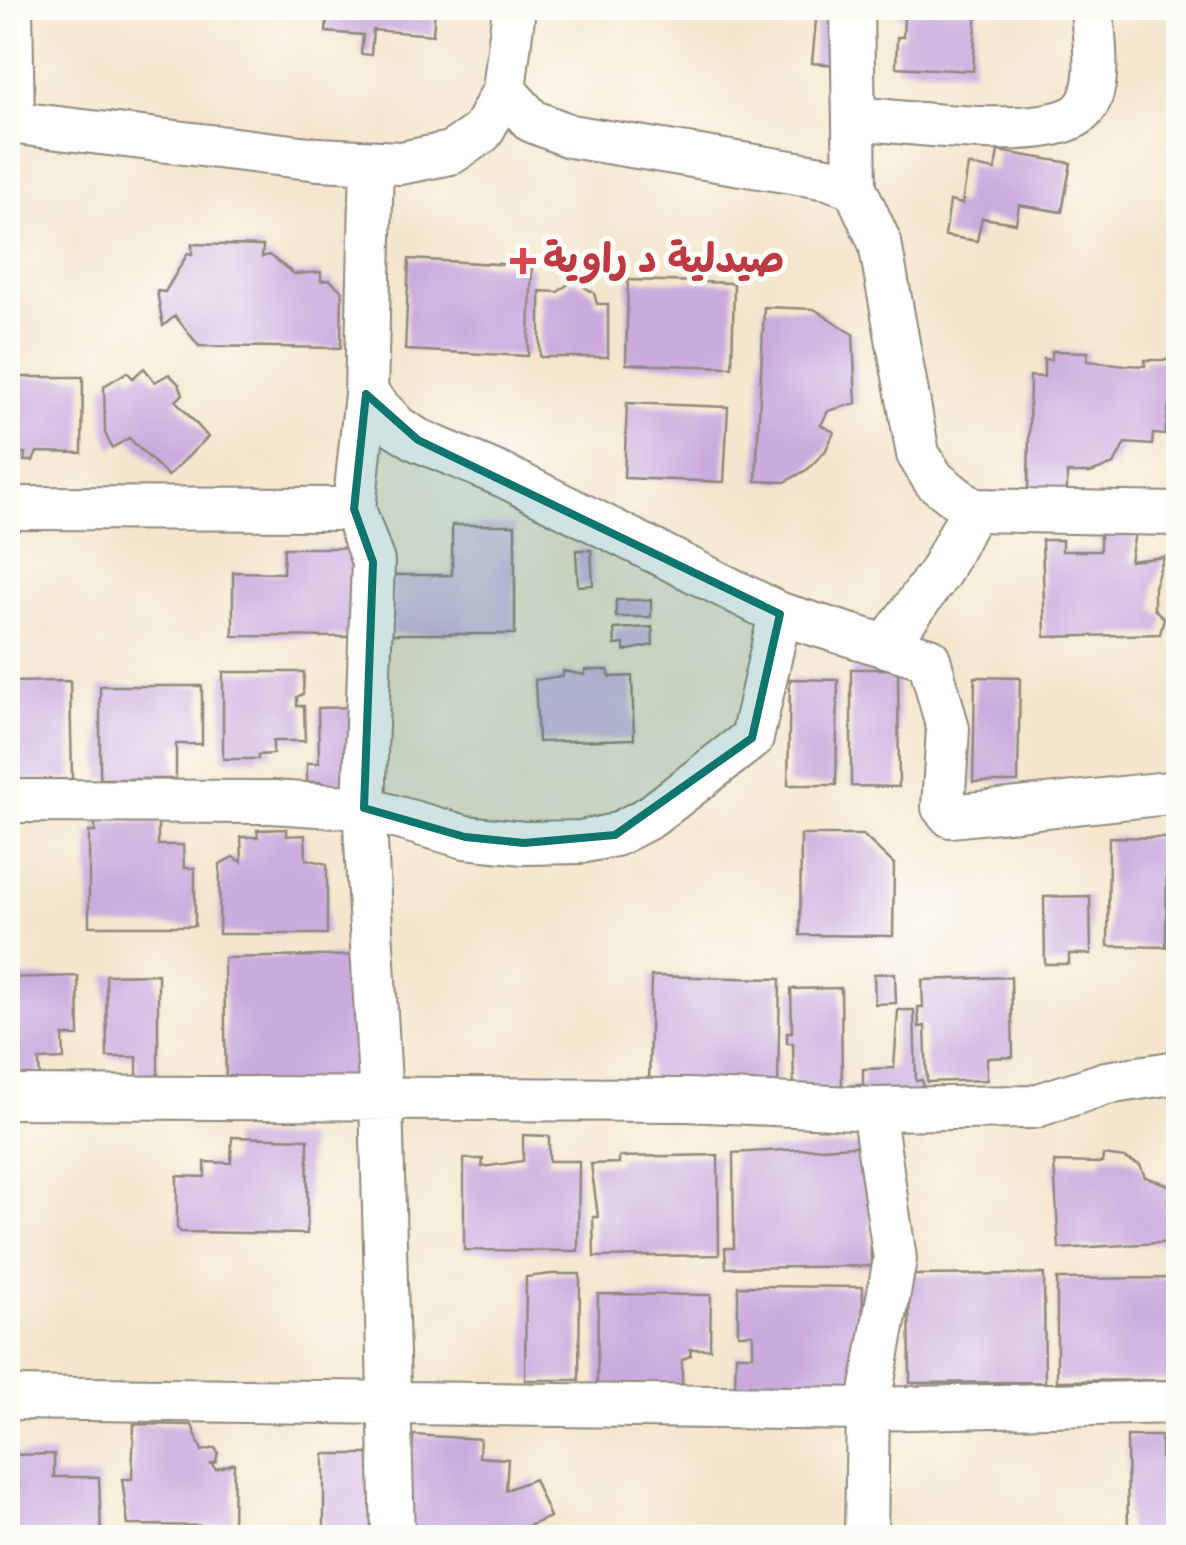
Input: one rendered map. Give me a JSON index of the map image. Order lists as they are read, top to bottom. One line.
{"places":{"health":["صيدلية د راوية"]}}
